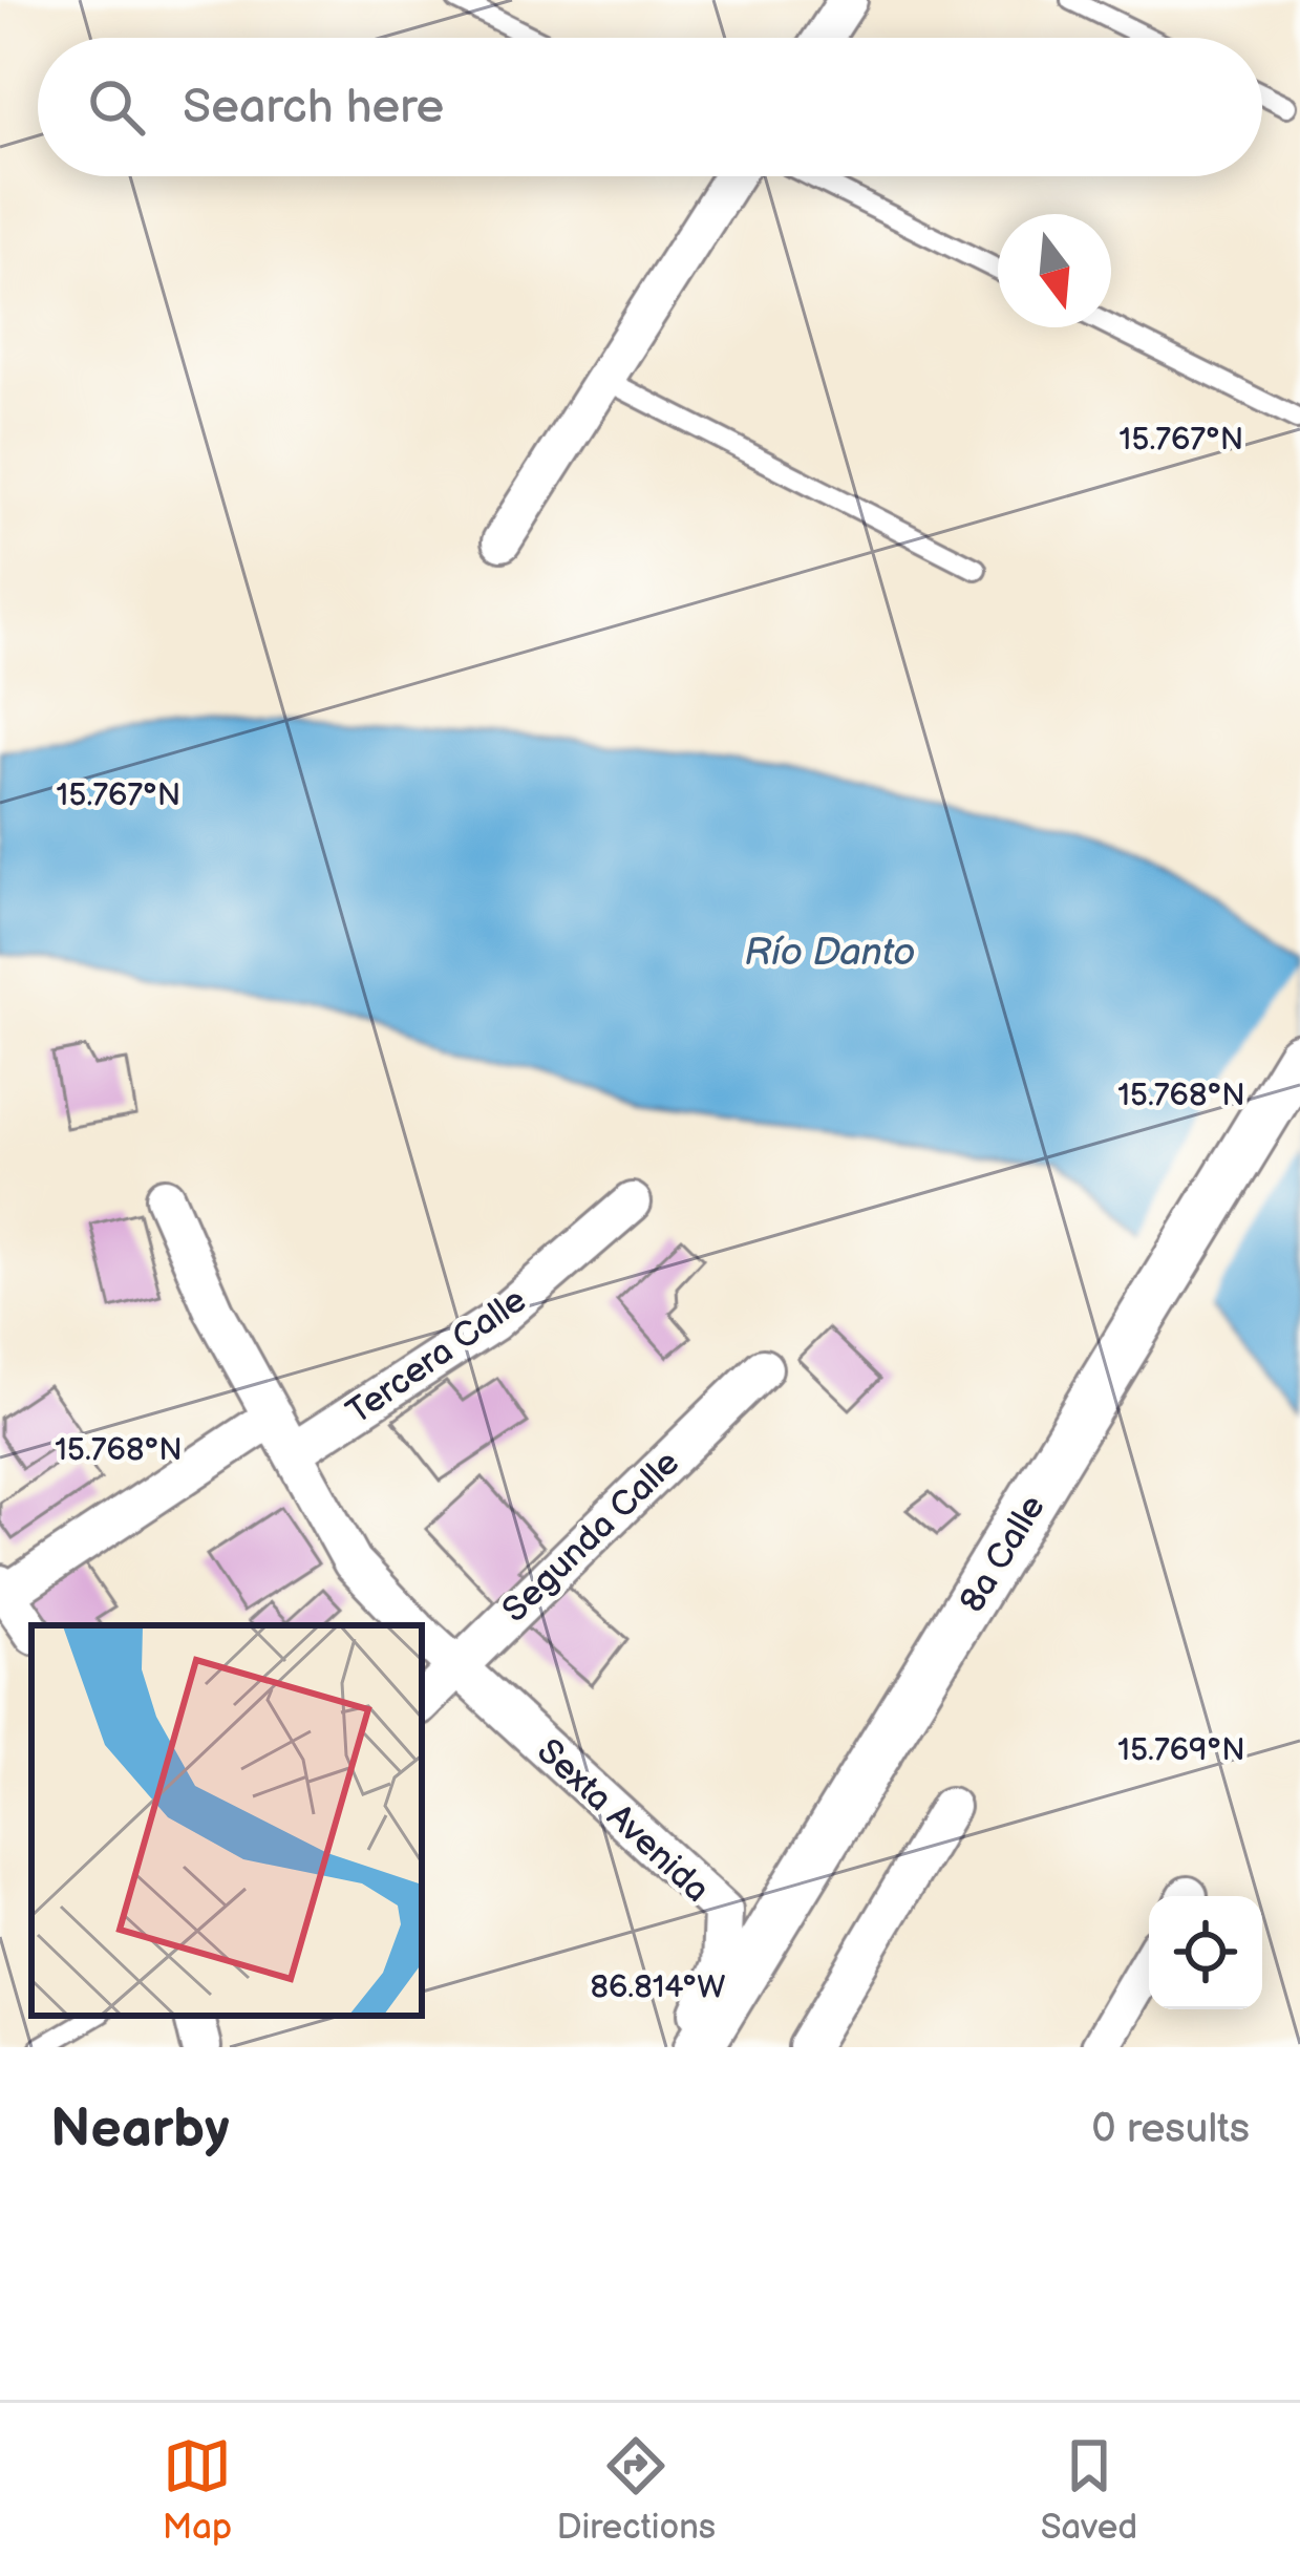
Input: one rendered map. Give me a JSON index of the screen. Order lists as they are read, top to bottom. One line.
{"streets":{"street":["Tercera Calle","Segunda Calle","8a Calle","Sexta Avenida"]},"crossings":[["Tercera Calle","Sexta Avenida"],["Segunda Calle","Sexta Avenida"]],"water":["Río Danto"],"north":"bottom","page":{"search":"Search here","heading":["Nearby","0 results"],"nav":["Map","Directions","Saved"]},"coordinates":["15.767°N","15.768°N","15.769°N","86.814°W"]}
